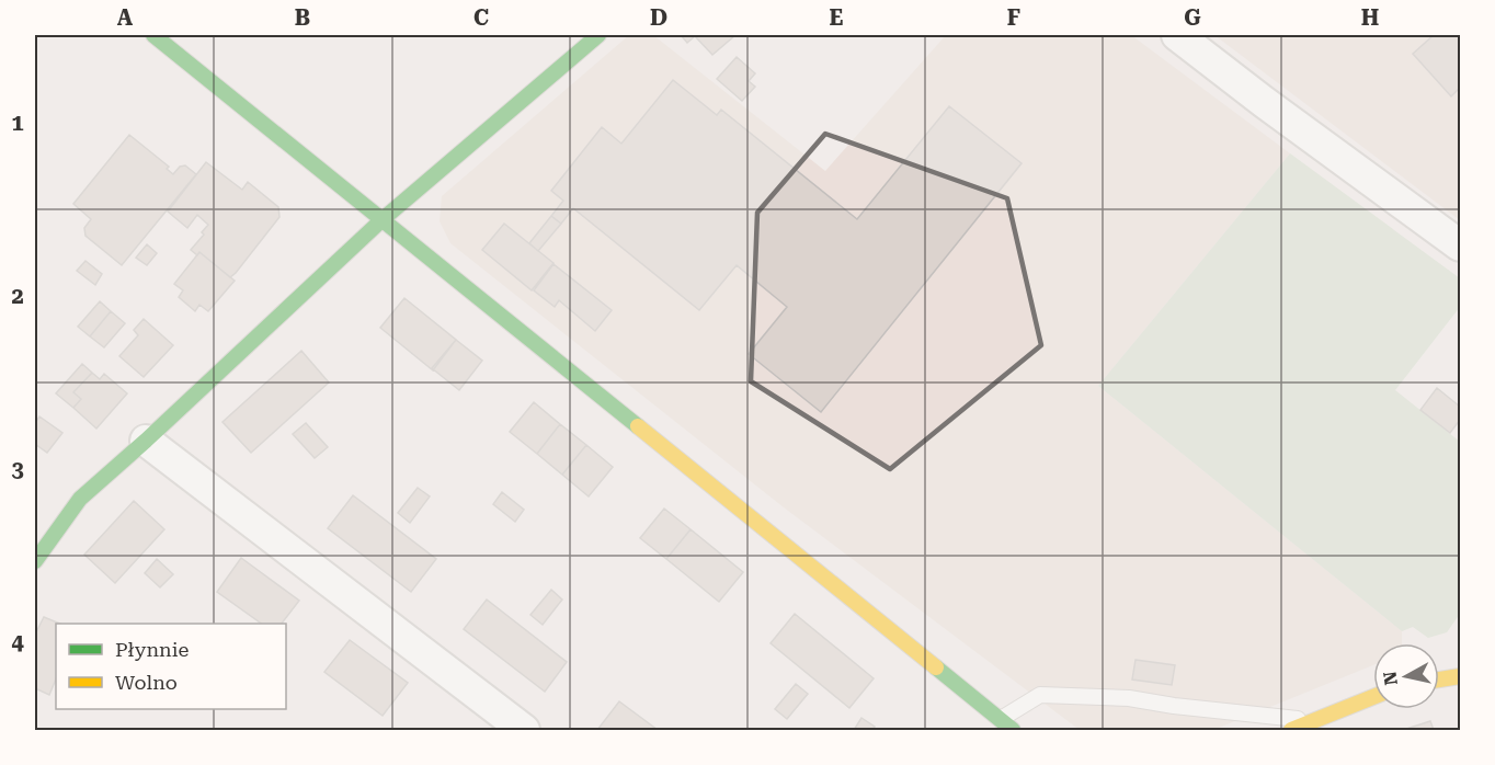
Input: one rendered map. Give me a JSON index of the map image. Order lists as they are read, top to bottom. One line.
{"legend":["Płynnie","Wolno"],"north":"left","grid":{"columns":["A","B","C","D","E","F","G","H"],"rows":["1","2","3","4"]}}
